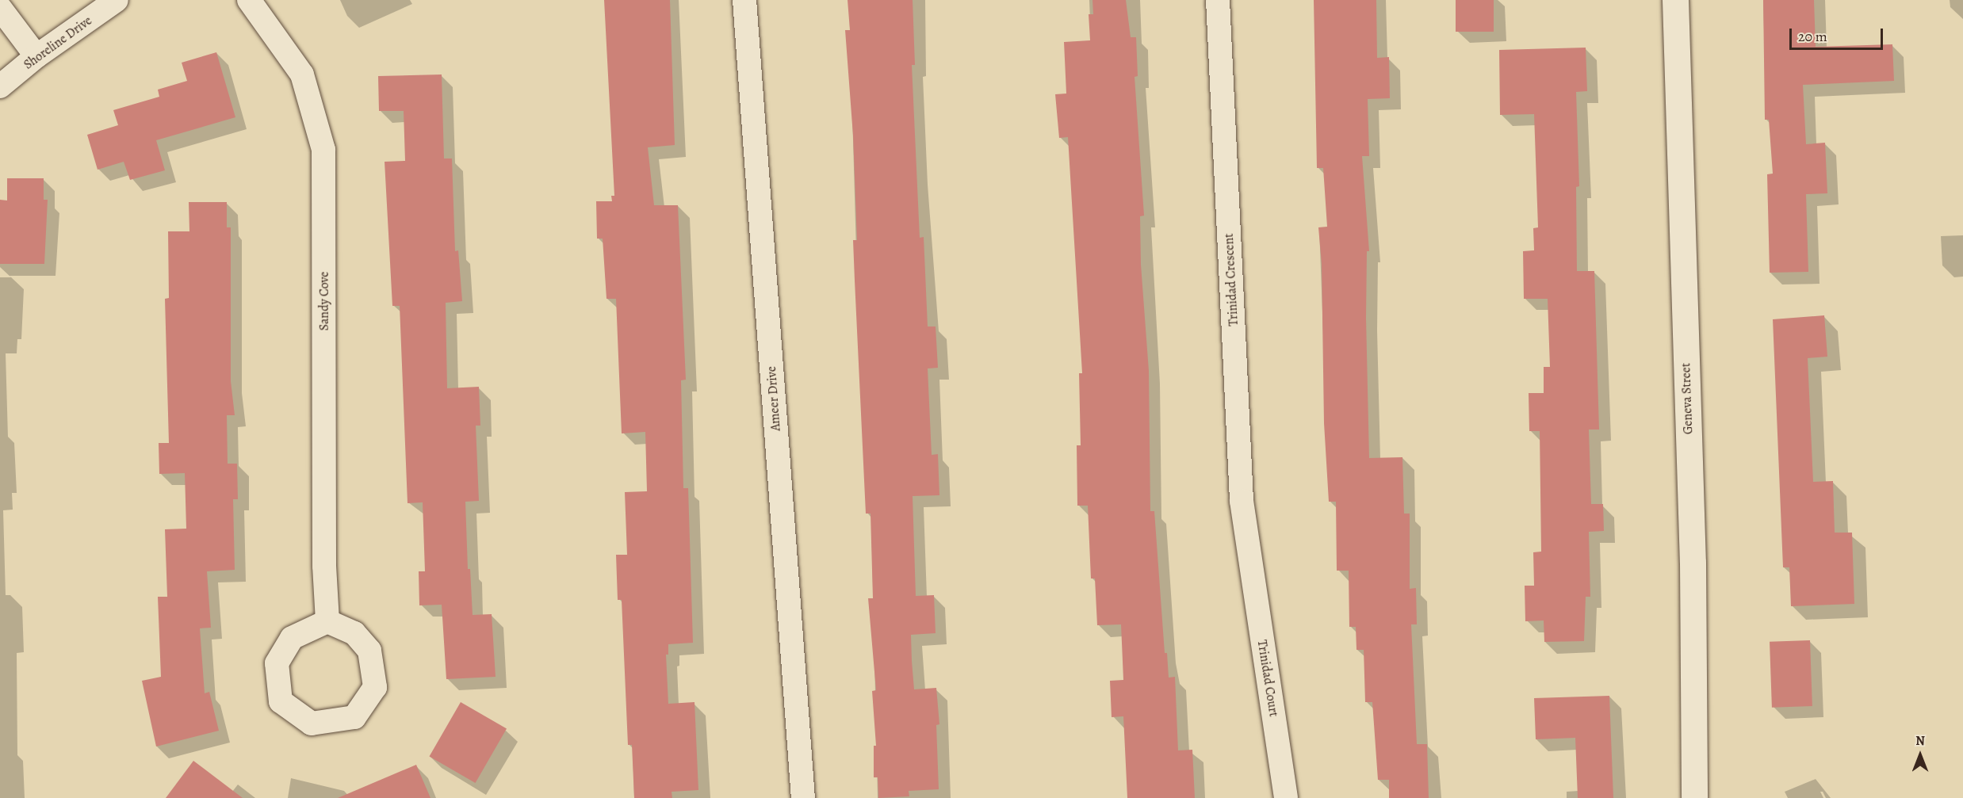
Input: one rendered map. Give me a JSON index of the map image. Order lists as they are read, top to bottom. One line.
{"streets":{"street":["Shoreline Drive","Trinidad Crescent","Sandy Cove","Ameer Drive","Geneva Street","Trinidad Court"]},"crossings":[["Trinidad Crescent","Trinidad Court"]],"scale_bar":"20 m","north":"top"}
